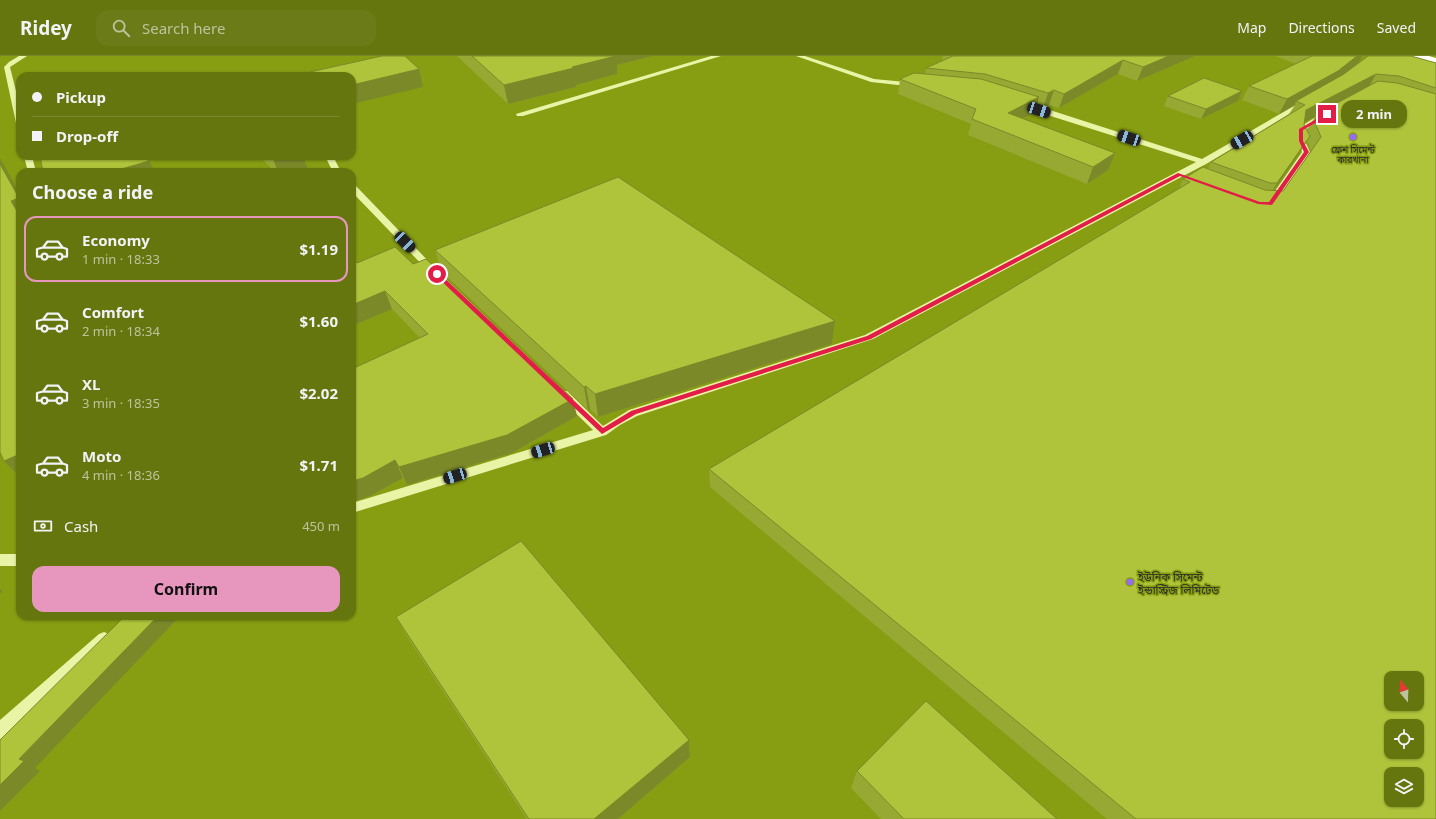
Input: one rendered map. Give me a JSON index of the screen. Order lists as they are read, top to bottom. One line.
{"places":["ফ্রেশ সিমেন্ট কারখানা","ইউনিক সিমেন্ট ইন্ডাস্ট্রিজ লিমিটেড"],"north":"top","page":{"header":"Ridey","search":"Search here","nav":["Map","Directions","Saved"],"banner":["Pickup","Drop-off"],"bubble":"2 min","heading":"Choose a ride","list":[{"name":"Economy","note":"1 min · 18:33","value":"$1.19"},{"name":"Comfort","note":"2 min · 18:34","value":"$1.60"},{"name":"XL","note":"3 min · 18:35","value":"$2.02"},{"name":"Moto","note":"4 min · 18:36","value":"$1.71"}],"pay":["Cash","450 m"],"buttons":"Confirm"}}
